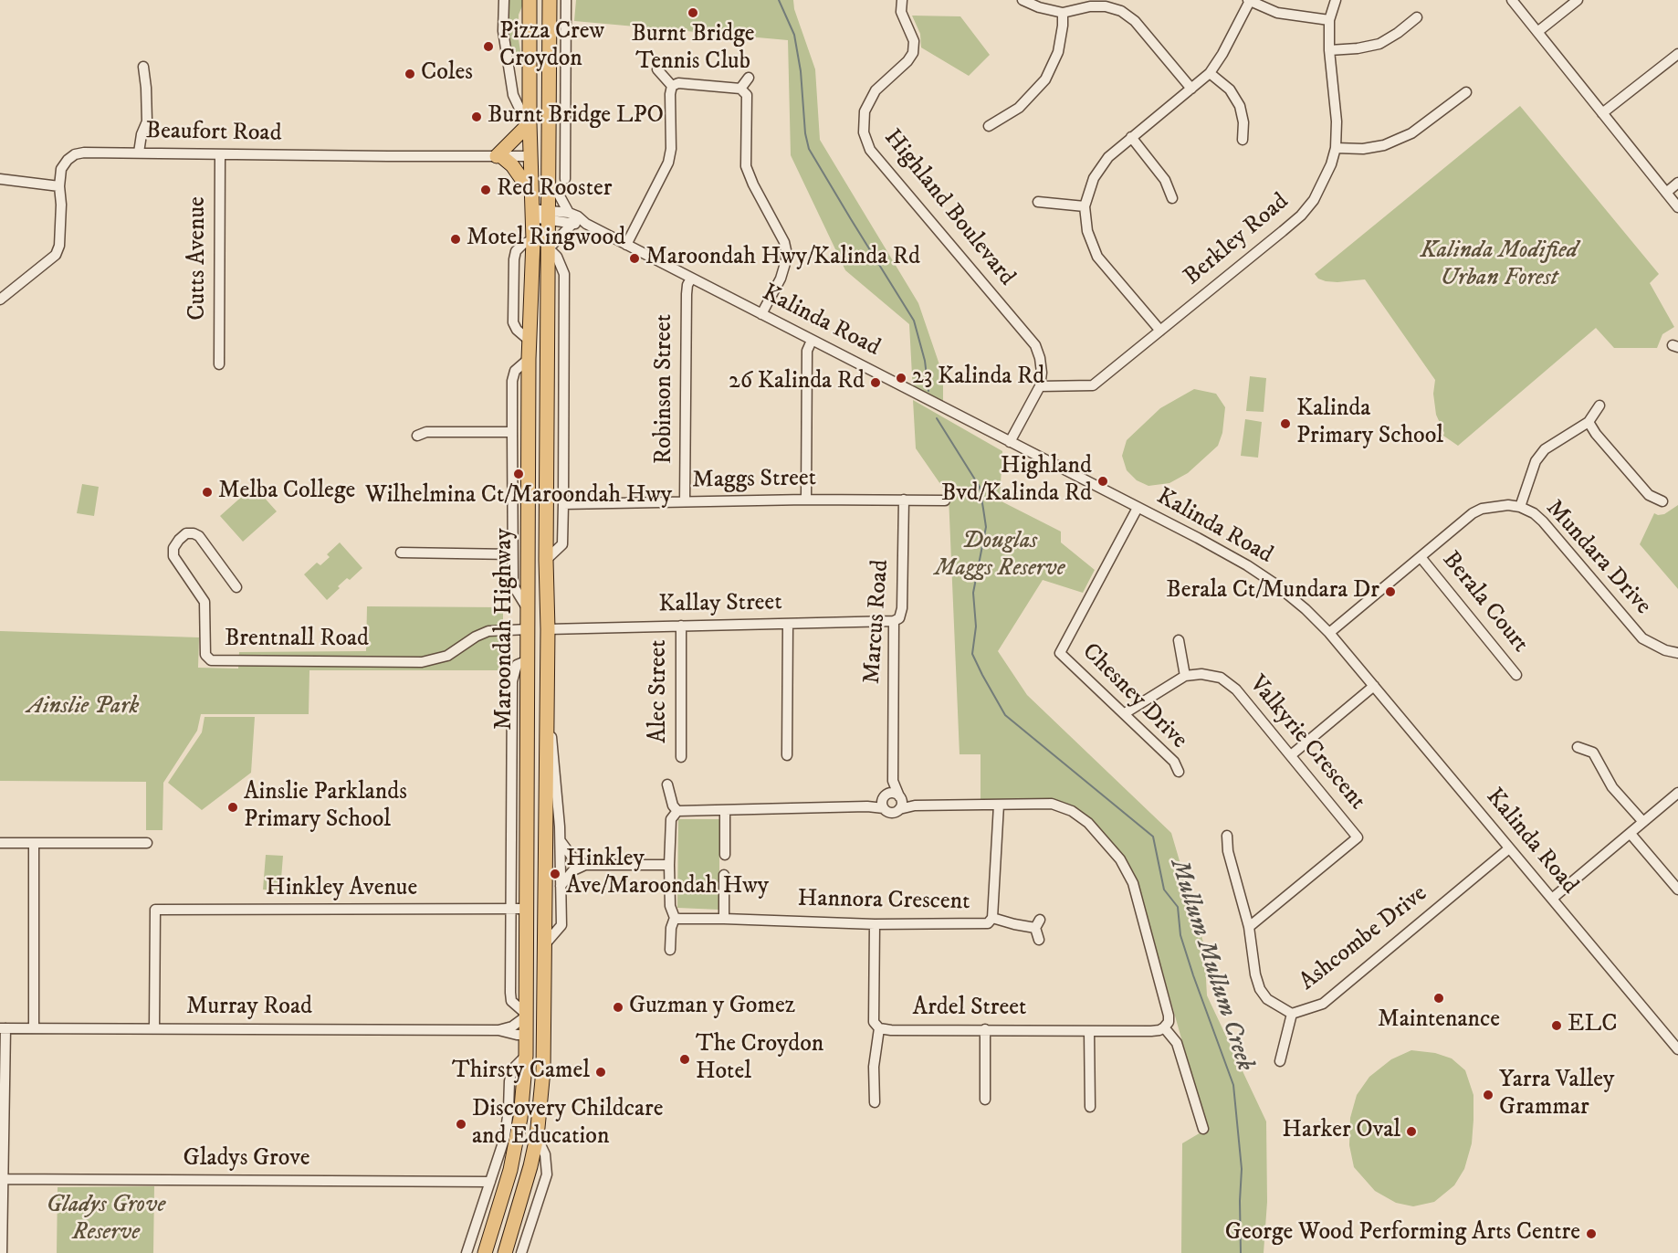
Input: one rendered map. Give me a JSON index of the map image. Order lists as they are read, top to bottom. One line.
{"streets":{"highway":["Maroondah Highway"],"street":["Beaufort Road","Highland Boulevard","Berkley Road","Cutts Avenue","Kalinda Road","Robinson Street","Maggs Street","Mundara Drive","Berala Court","Kallay Street","Marcus Road","Brentnall Road","Alec Street","Chesney Drive","Valkyrie Crescent","Hinkley Avenue","Hannora Crescent","Ashcombe Drive","Murray Road","Ardel Street","Gladys Grove"]},"crossings":[["Beaufort Road","Cutts Avenue"],["Beaufort Road","Maroondah Highway"],["Highland Boulevard","Berkley Road"],["Highland Boulevard","Kalinda Road"],["Kalinda Road","Robinson Street"],["Kalinda Road","Mundara Drive"],["Kalinda Road","Maroondah Highway"],["Kalinda Road","Chesney Drive"],["Kalinda Road","Ashcombe Drive"],["Robinson Street","Maggs Street"],["Maggs Street","Marcus Road"],["Mundara Drive","Berala Court"],["Kallay Street","Marcus Road"],["Kallay Street","Maroondah Highway"],["Kallay Street","Alec Street"],["Maroondah Highway","Brentnall Road"],["Maroondah Highway","Hinkley Avenue"],["Maroondah Highway","Murray Road"],["Valkyrie Crescent","Ashcombe Drive"],["Hinkley Avenue","Murray Road"],["Hannora Crescent","Ardel Street"]],"water":["Mullum Mullum Creek"],"parks":["Kalinda Modified Urban Forest","Douglas Maggs Reserve","Ainslie Park","Gladys Grove Reserve"],"places":["Burnt Bridge Tennis Club","Pizza Crew Croydon","Coles","Burnt Bridge LPO","Red Rooster","Motel Ringwood","Maroondah Hwy/Kalinda Rd","23 Kalinda Rd","26 Kalinda Rd","Kalinda Primary School","Wilhelmina Ct/Maroondah Hwy","Highland Bvd/Kalinda Rd","Melba College","Berala Ct/Mundara Dr","Ainslie Parklands Primary School","Hinkley Ave/Maroondah Hwy","Maintenance","Guzman y Gomez","ELC","The Croydon Hotel","Thirsty Camel","Yarra Valley Grammar","Discovery Childcare and Education","Harker Oval","George Wood Performing Arts Centre"]}
